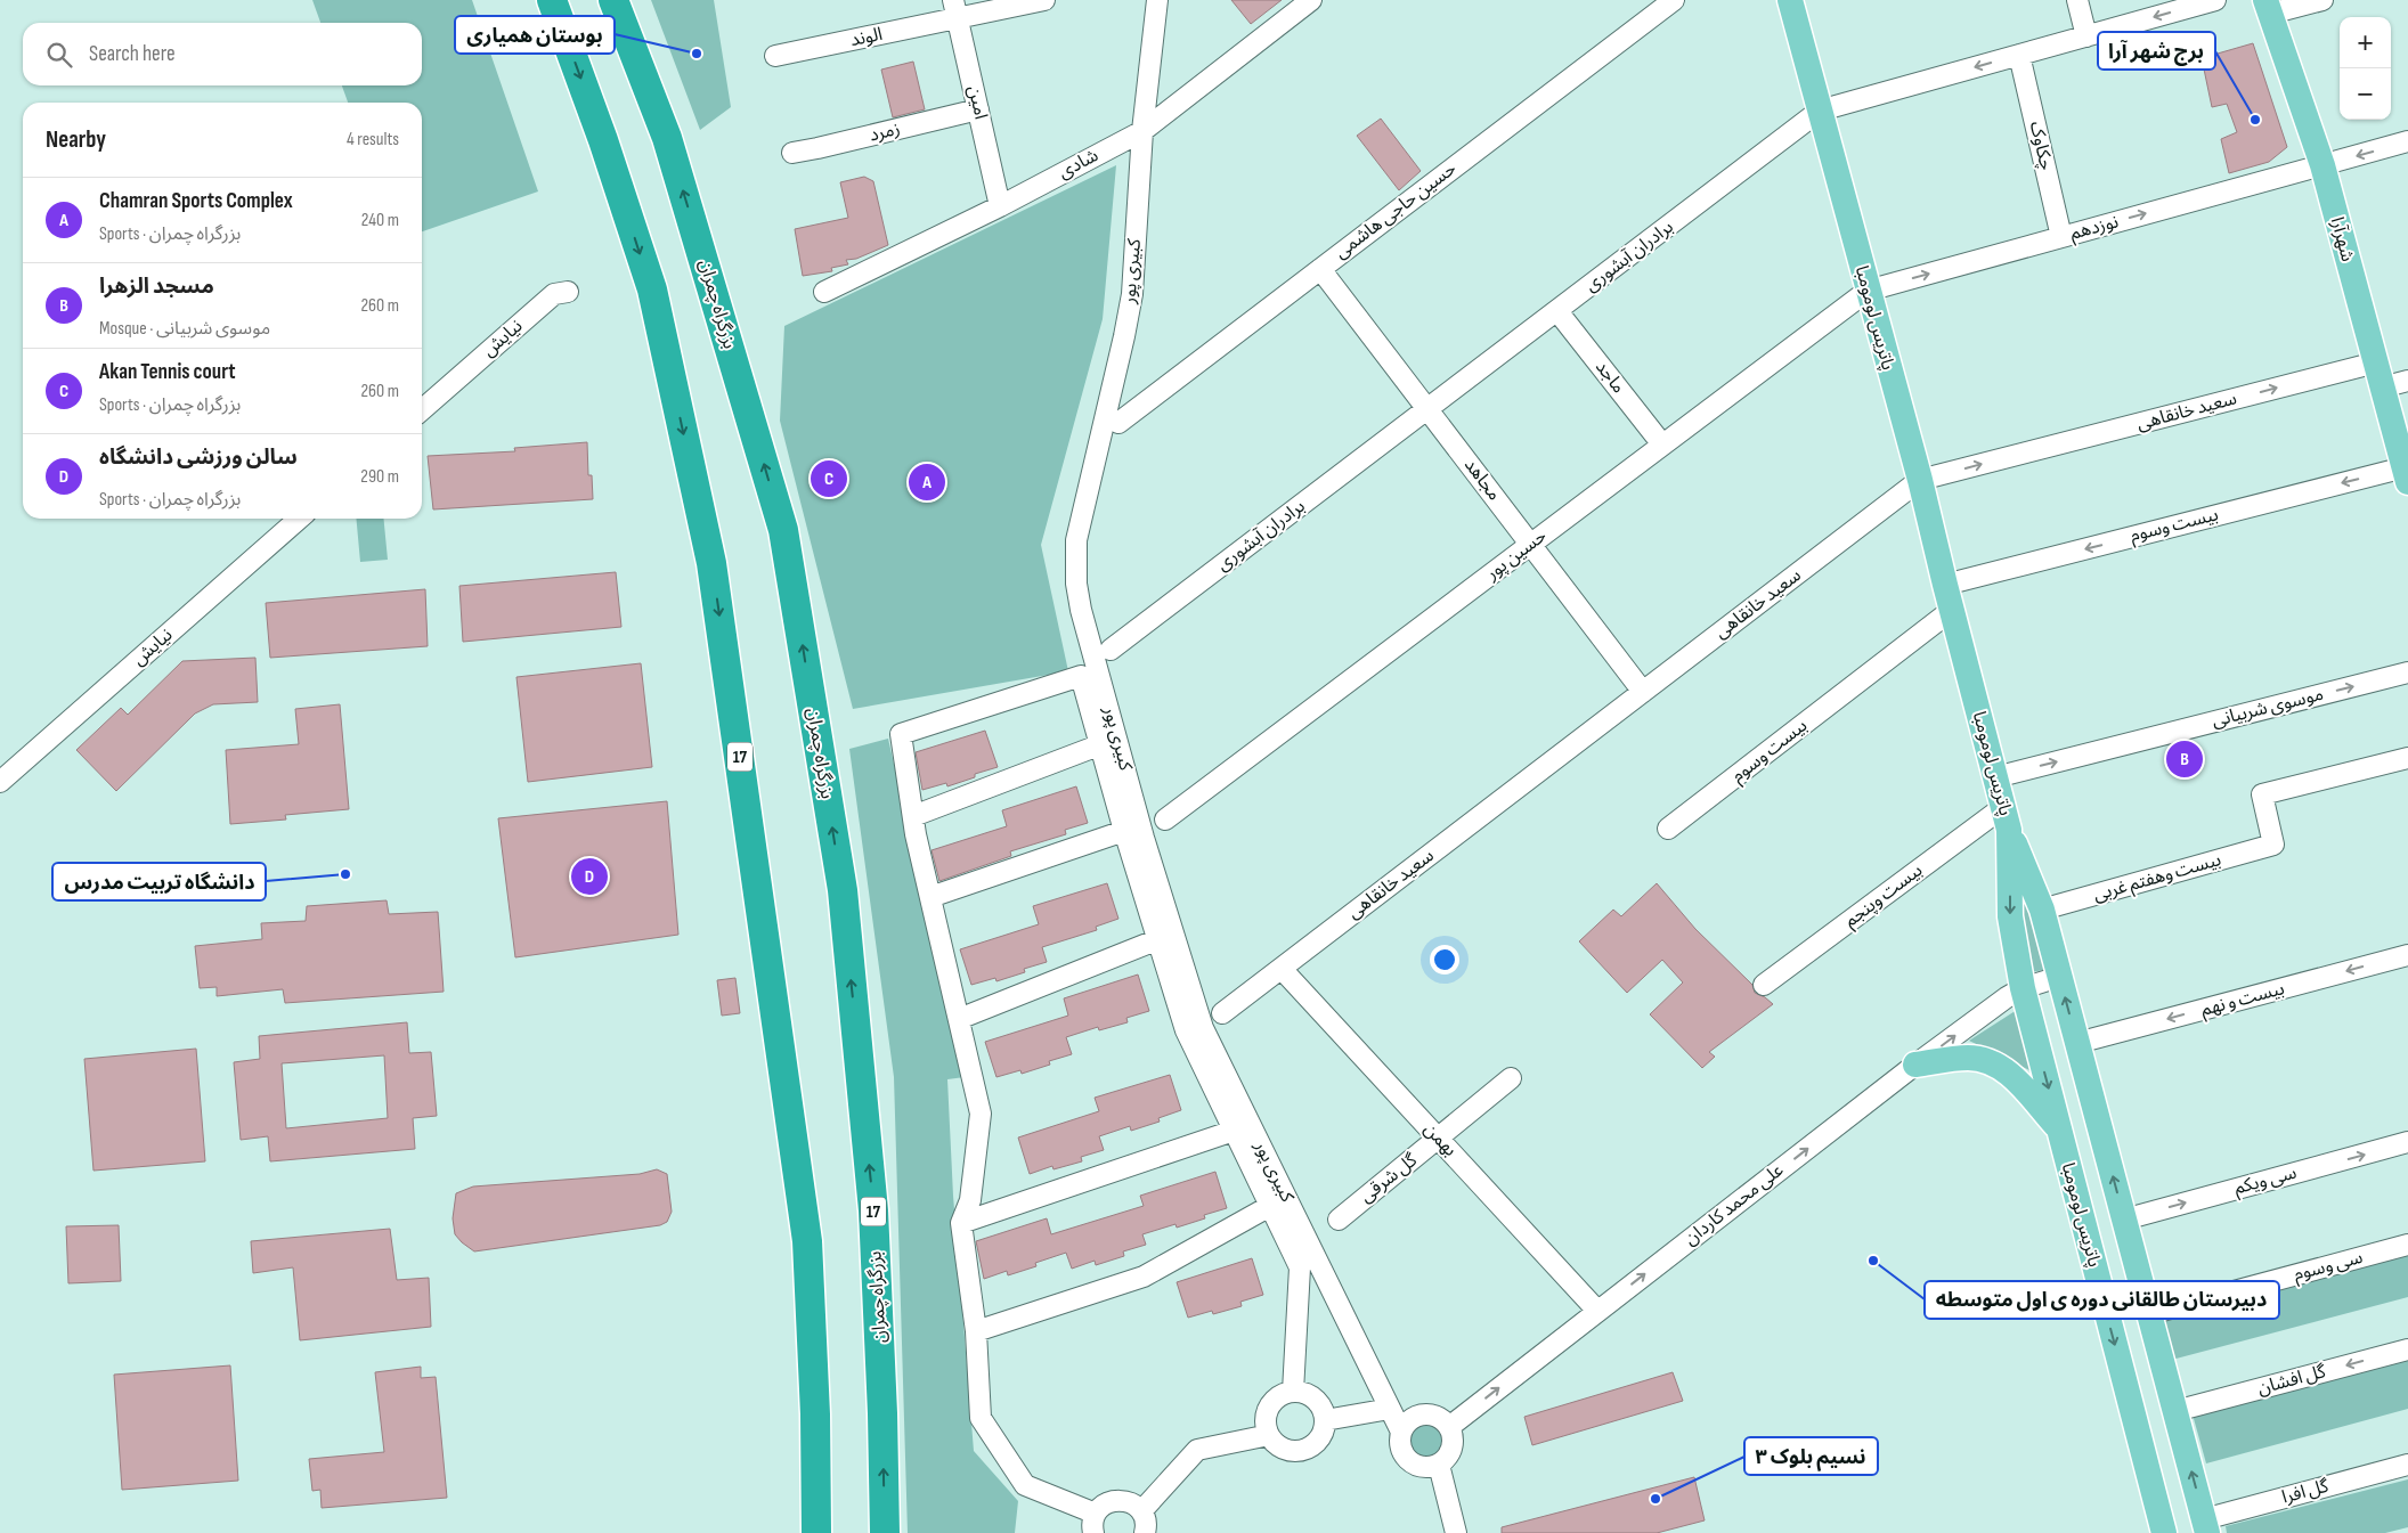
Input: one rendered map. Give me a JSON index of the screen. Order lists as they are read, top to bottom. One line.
{"streets":{"highway":["بزرگراه چمران","17"],"main road":["شهرآرا","پاتریس لومومبا"],"street":["الوند","امین","زمرد","چکاوک","شادی","حسین حاجی هاشمی","نوزدهم","برادران آبشوری","کبیری پور","نیایش","ماجد","سعید خانقاهی","مجاهد","بیست وسوم","حسین پور","موسوی شربیانی","بیست وهفتم غربی","بیست وپنجم","بیست و نهم","بهمن","گل شرقی","سی ویکم","علی محمد کاردان","سی وسوم","گل افشان","گل افرا"]},"crossings":[["الوند","امین"],["امین","زمرد"],["امین","شادی"],["چکاوک","نوزدهم"],["چکاوک","برادران آبشوری"],["شادی","کبیری پور"],["حسین حاجی هاشمی","مجاهد"],["نوزدهم","شهرآرا"],["نوزدهم","پاتریس لومومبا"],["نوزدهم","حسین پور"],["شهرآرا","سعید خانقاهی"],["شهرآرا","بیست وسوم"],["برادران آبشوری","پاتریس لومومبا"],["برادران آبشوری","ماجد"],["برادران آبشوری","مجاهد"],["کبیری پور","علی محمد کاردان"],["پاتریس لومومبا","سعید خانقاهی"],["پاتریس لومومبا","بیست وسوم"],["پاتریس لومومبا","حسین پور"],["پاتریس لومومبا","موسوی شربیانی"],["پاتریس لومومبا","بیست وپنجم"],["پاتریس لومومبا","علی محمد کاردان"],["ماجد","حسین پور"],["سعید خانقاهی","مجاهد"],["سعید خانقاهی","بهمن"],["مجاهد","حسین پور"],["بهمن","گل شرقی"],["بهمن","علی محمد کاردان"]],"one_way":["بیست وسوم","موسوی شربیانی","بیست و نهم","سی ویکم","علی محمد کاردان","گل افشان"],"places":["بوستان همیاری","برج شهر آرا","دانشگاه تربیت مدرس","دبیرستان طالقانی دوره ی اول متوسطه","نسیم بلوک ۳"],"page":{"map_buttons":["+","−"],"search":"Search here","heading":["Nearby","4 results"],"list":[{"mark":"A","name":"Chamran Sports Complex","note":"Sports · بزرگراه چمران","value":"240 m"},{"mark":"B","name":"مسجد الزهرا","note":"Mosque · موسوی شربیانی","value":"260 m"},{"mark":"C","name":"Akan Tennis court","note":"Sports · بزرگراه چمران","value":"260 m"},{"mark":"D","name":"سالن ورزشی دانشگاه","note":"Sports · بزرگراه چمران","value":"290 m"}],"pins":["C","A","B","D"]}}
